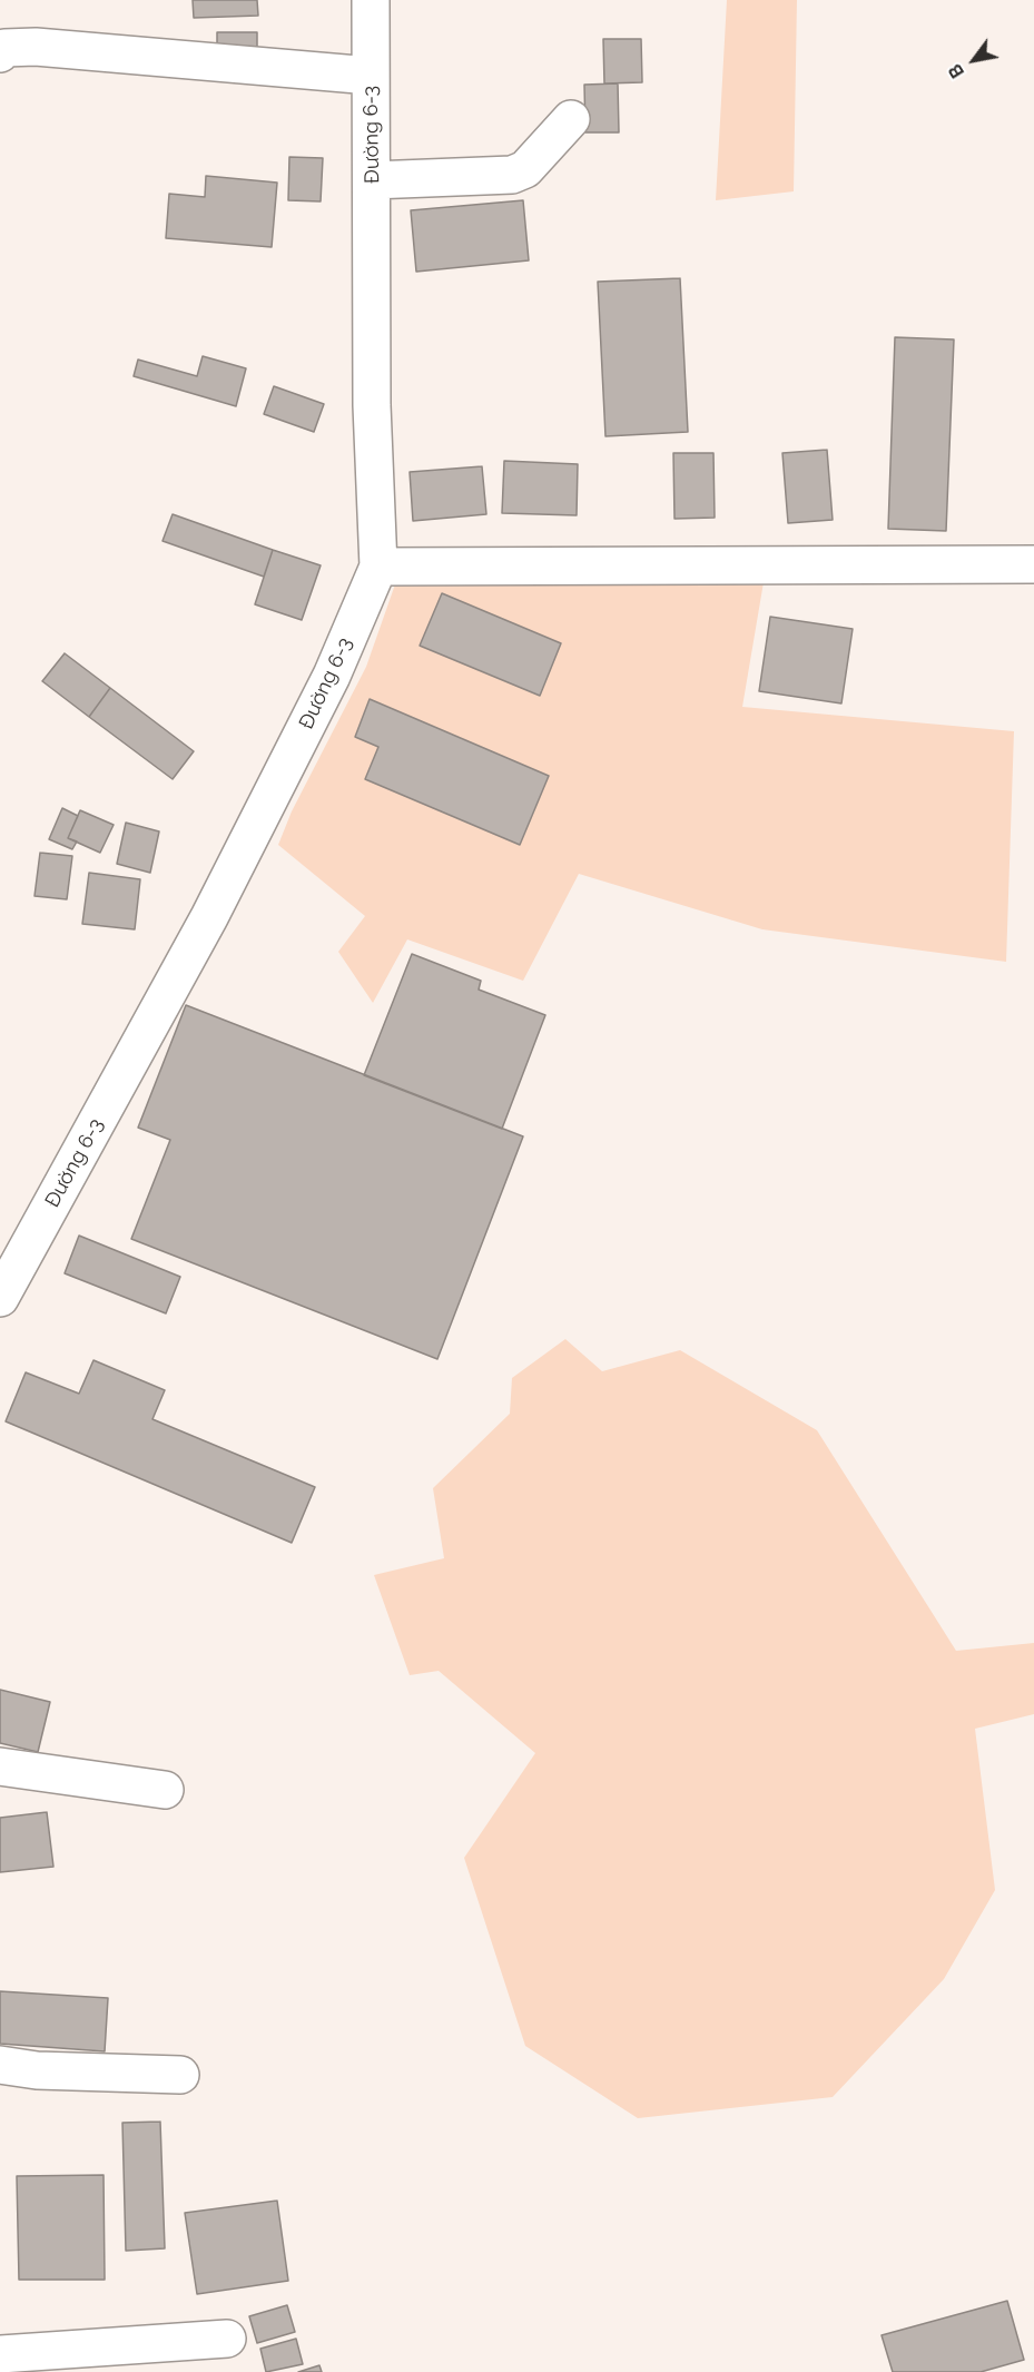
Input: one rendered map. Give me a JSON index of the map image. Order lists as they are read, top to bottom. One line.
{"streets":{"street":["Đường 6-3"]},"north":"bottom left"}
